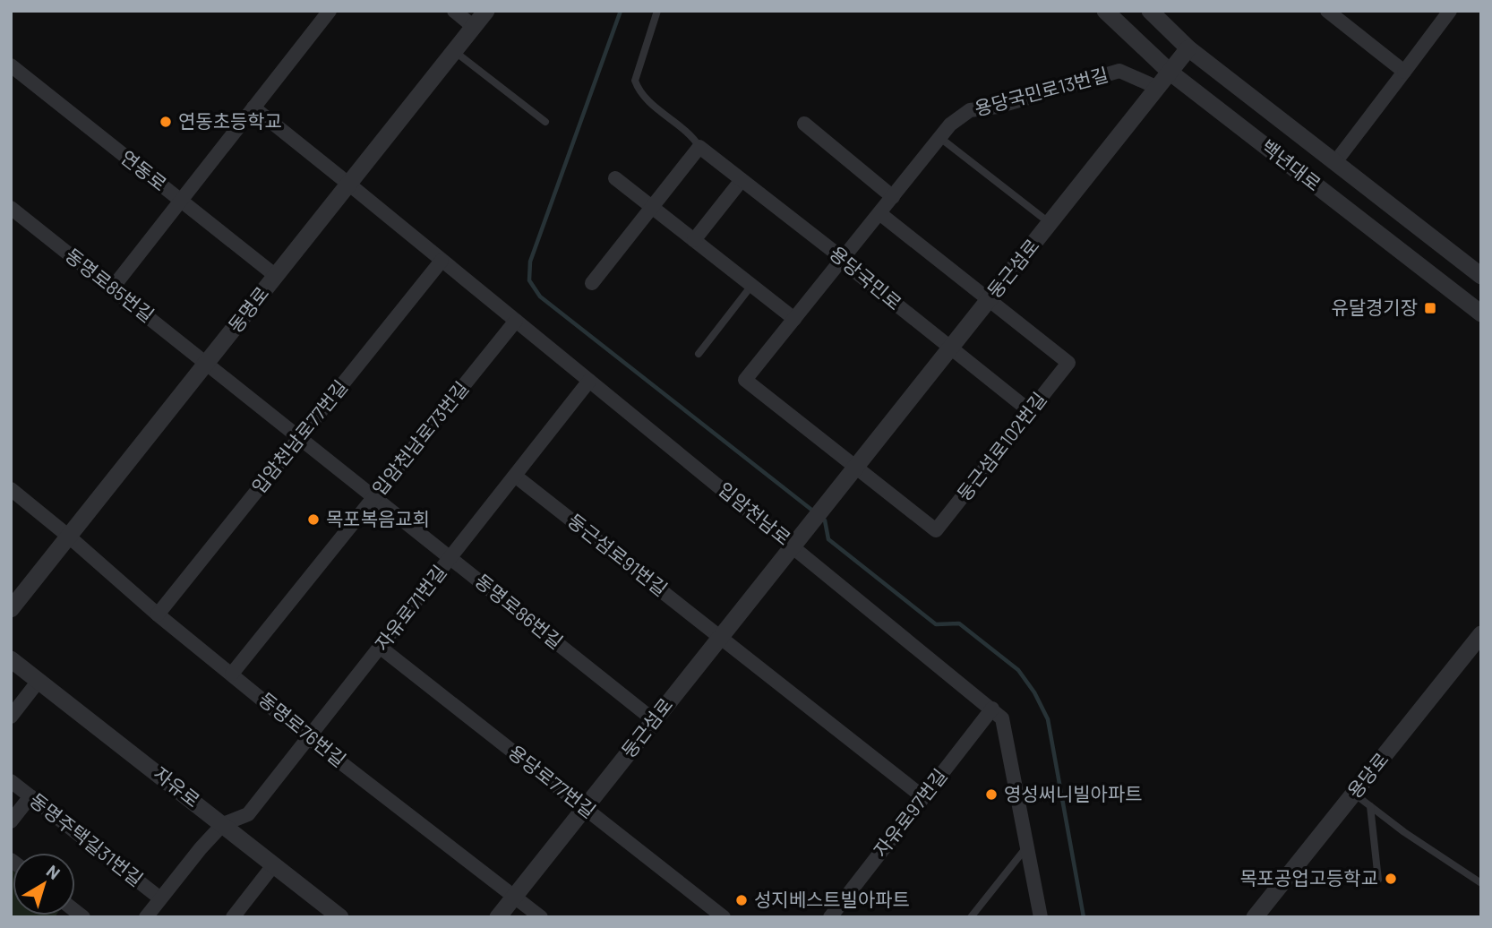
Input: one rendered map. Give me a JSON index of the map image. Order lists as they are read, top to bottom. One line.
{"streets":{"street":["용당국민로13번길","백년대로","연동로","둥근섬로","용당국민로","동명로85번길","동명로","입암천남로77번길","입암천남로73번길","둥근섬로102번길","입암천남로","둥근섬로91번길","자유로71번길","동명로86번길","동명로76번길","용당로","용당로77번길","자유로","자유로97번길","동명주택길31번길"]},"crossings":[["용당국민로13번길","둥근섬로"],["용당국민로13번길","용당국민로"],["용당국민로13번길","둥근섬로102번길"],["백년대로","둥근섬로"],["연동로","동명로"],["둥근섬로","용당국민로"],["둥근섬로","둥근섬로102번길"],["둥근섬로","입암천남로"],["둥근섬로","둥근섬로91번길"],["둥근섬로","동명로86번길"],["둥근섬로","동명로76번길"],["둥근섬로","용당로77번길"],["용당국민로","둥근섬로102번길"],["동명로85번길","동명로"],["동명로85번길","동명로86번길"],["동명로","입암천남로"],["동명로","동명로86번길"],["동명로","동명로76번길"],["입암천남로77번길","입암천남로"],["입암천남로77번길","동명로86번길"],["입암천남로77번길","동명로76번길"],["입암천남로73번길","입암천남로"],["입암천남로73번길","동명로86번길"],["입암천남로73번길","동명로76번길"],["입암천남로","자유로71번길"],["입암천남로","자유로97번길"],["둥근섬로91번길","자유로71번길"],["둥근섬로91번길","자유로97번길"],["자유로71번길","동명로86번길"],["자유로71번길","동명로76번길"],["자유로71번길","용당로77번길"],["자유로71번길","자유로"]],"places":{"other":["연동초등학교","목포복음교회","영성써니빌아파트","목포공업고등학교","성지베스트빌아파트"],"transit":["유달경기장"]},"north":"top right"}
